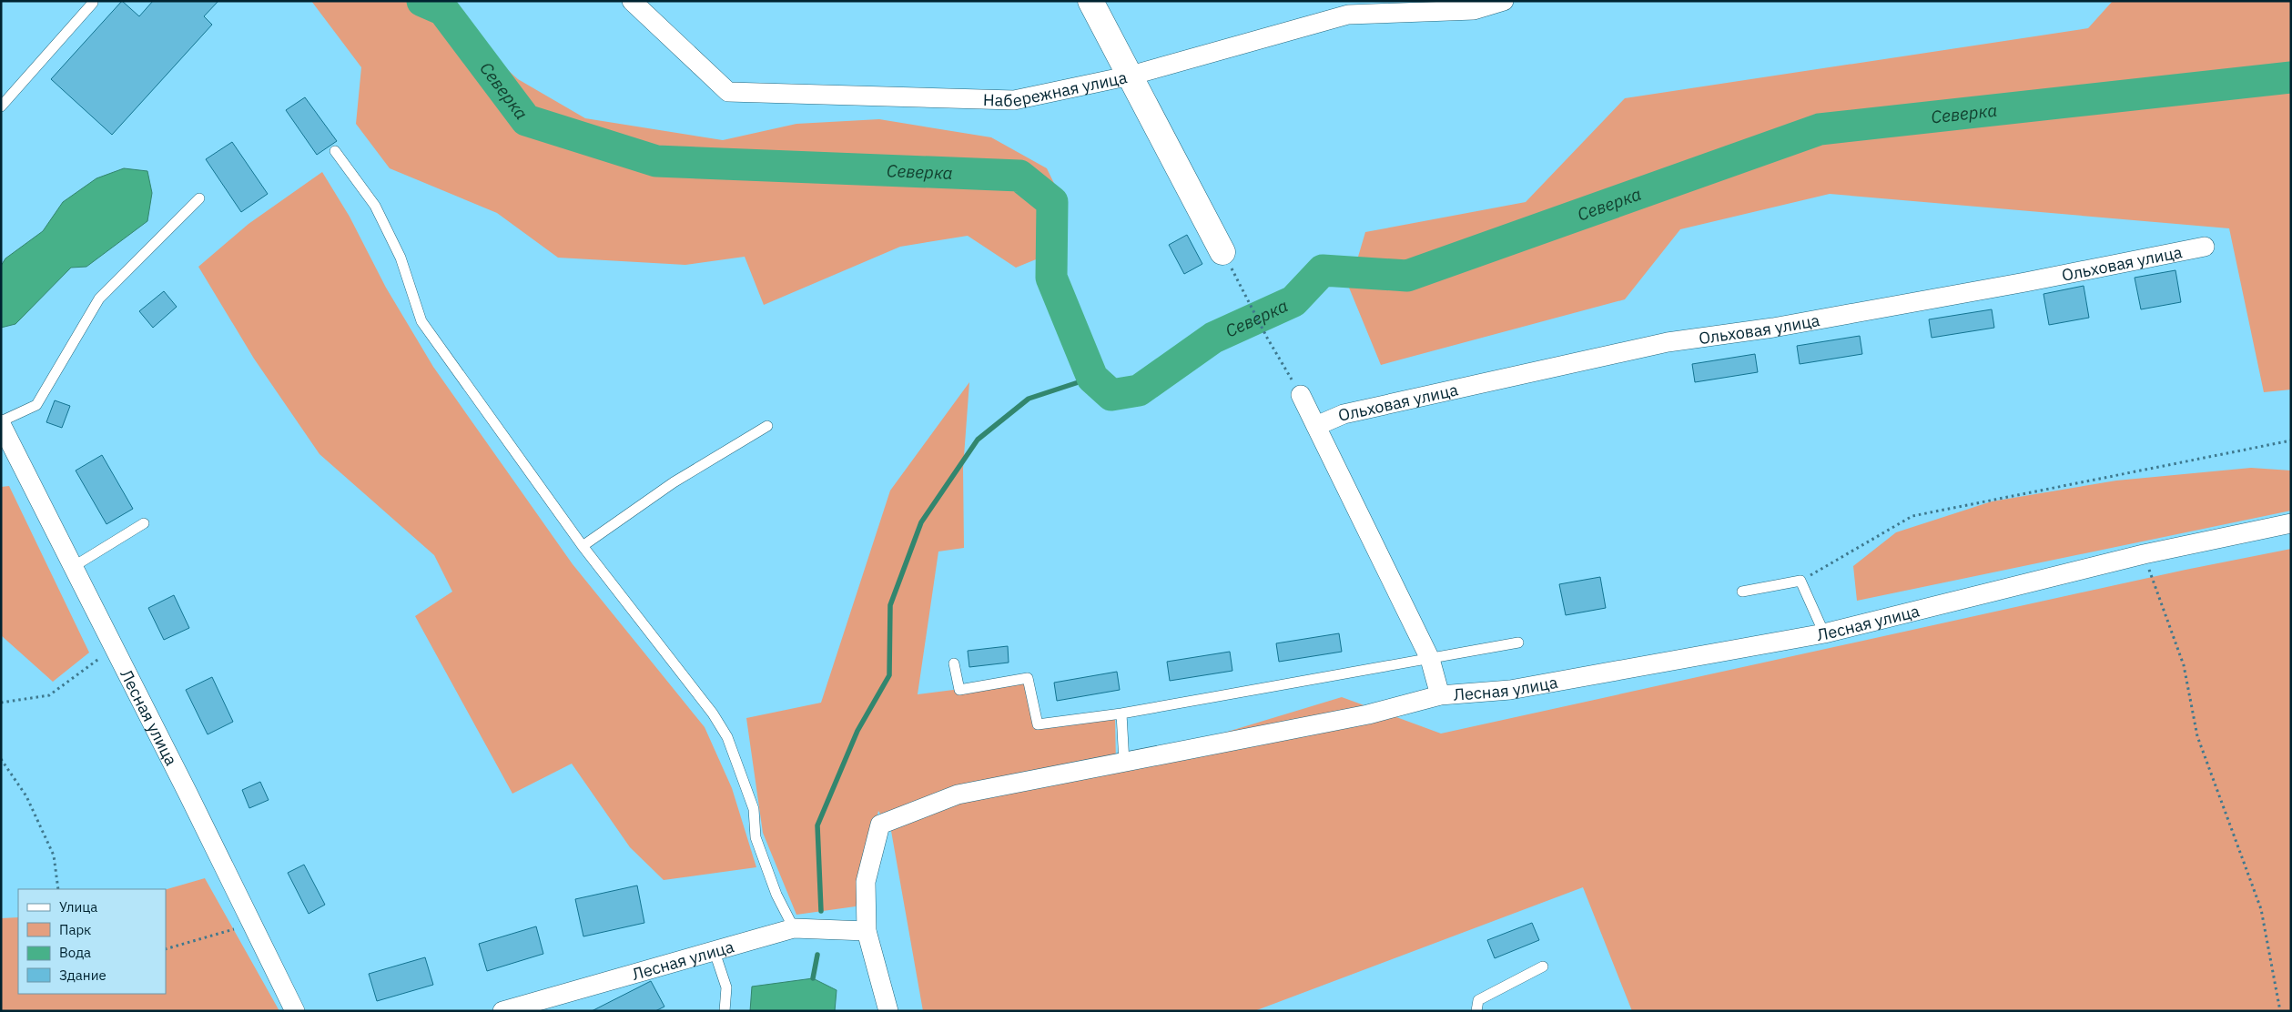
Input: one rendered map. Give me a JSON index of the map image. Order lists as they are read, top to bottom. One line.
{"streets":{"street":["Набережная улица","Ольховая улица","Лесная улица"]},"water":["Северка"],"legend":["Улица","Парк","Вода","Здание"]}
